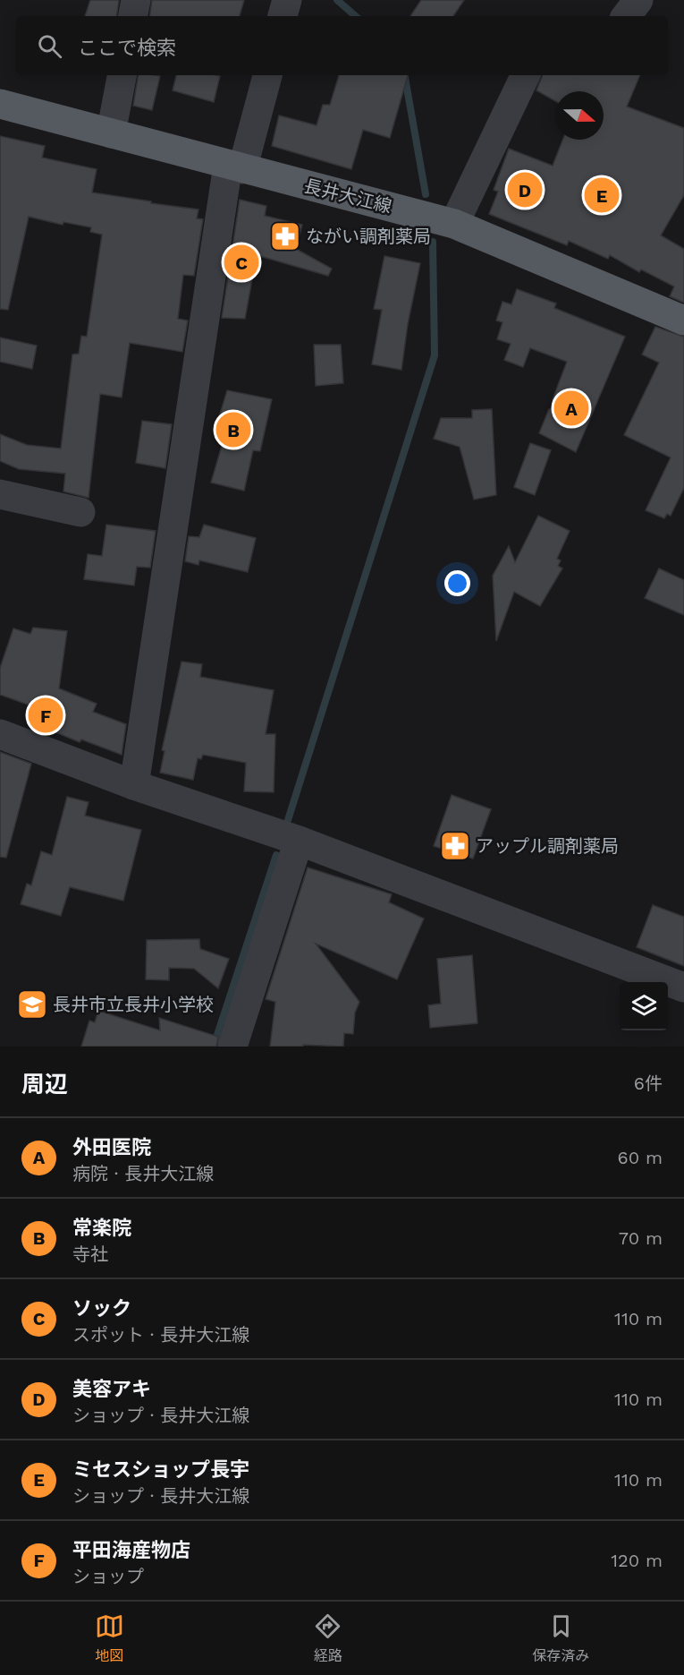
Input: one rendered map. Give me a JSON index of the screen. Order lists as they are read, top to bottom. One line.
{"streets":{"main road":["長井大江線"]},"places":{"pharmacy":["ながい調剤薬局","アップル調剤薬局"],"school or university":["長井市立長井小学校"]},"north":"right","page":{"search":"ここで検索","pins":["D","E","C","A","B","F"],"heading":["周辺","6件"],"list":[{"mark":"A","name":"外田医院","note":"病院 · 長井大江線","value":"60 m"},{"mark":"B","name":"常楽院","note":"寺社","value":"70 m"},{"mark":"C","name":"ソック","note":"スポット · 長井大江線","value":"110 m"},{"mark":"D","name":"美容アキ","note":"ショップ · 長井大江線","value":"110 m"},{"mark":"E","name":"ミセスショップ長宇","note":"ショップ · 長井大江線","value":"110 m"},{"mark":"F","name":"平田海産物店","note":"ショップ","value":"120 m"}],"nav":["地図","経路","保存済み"]}}
